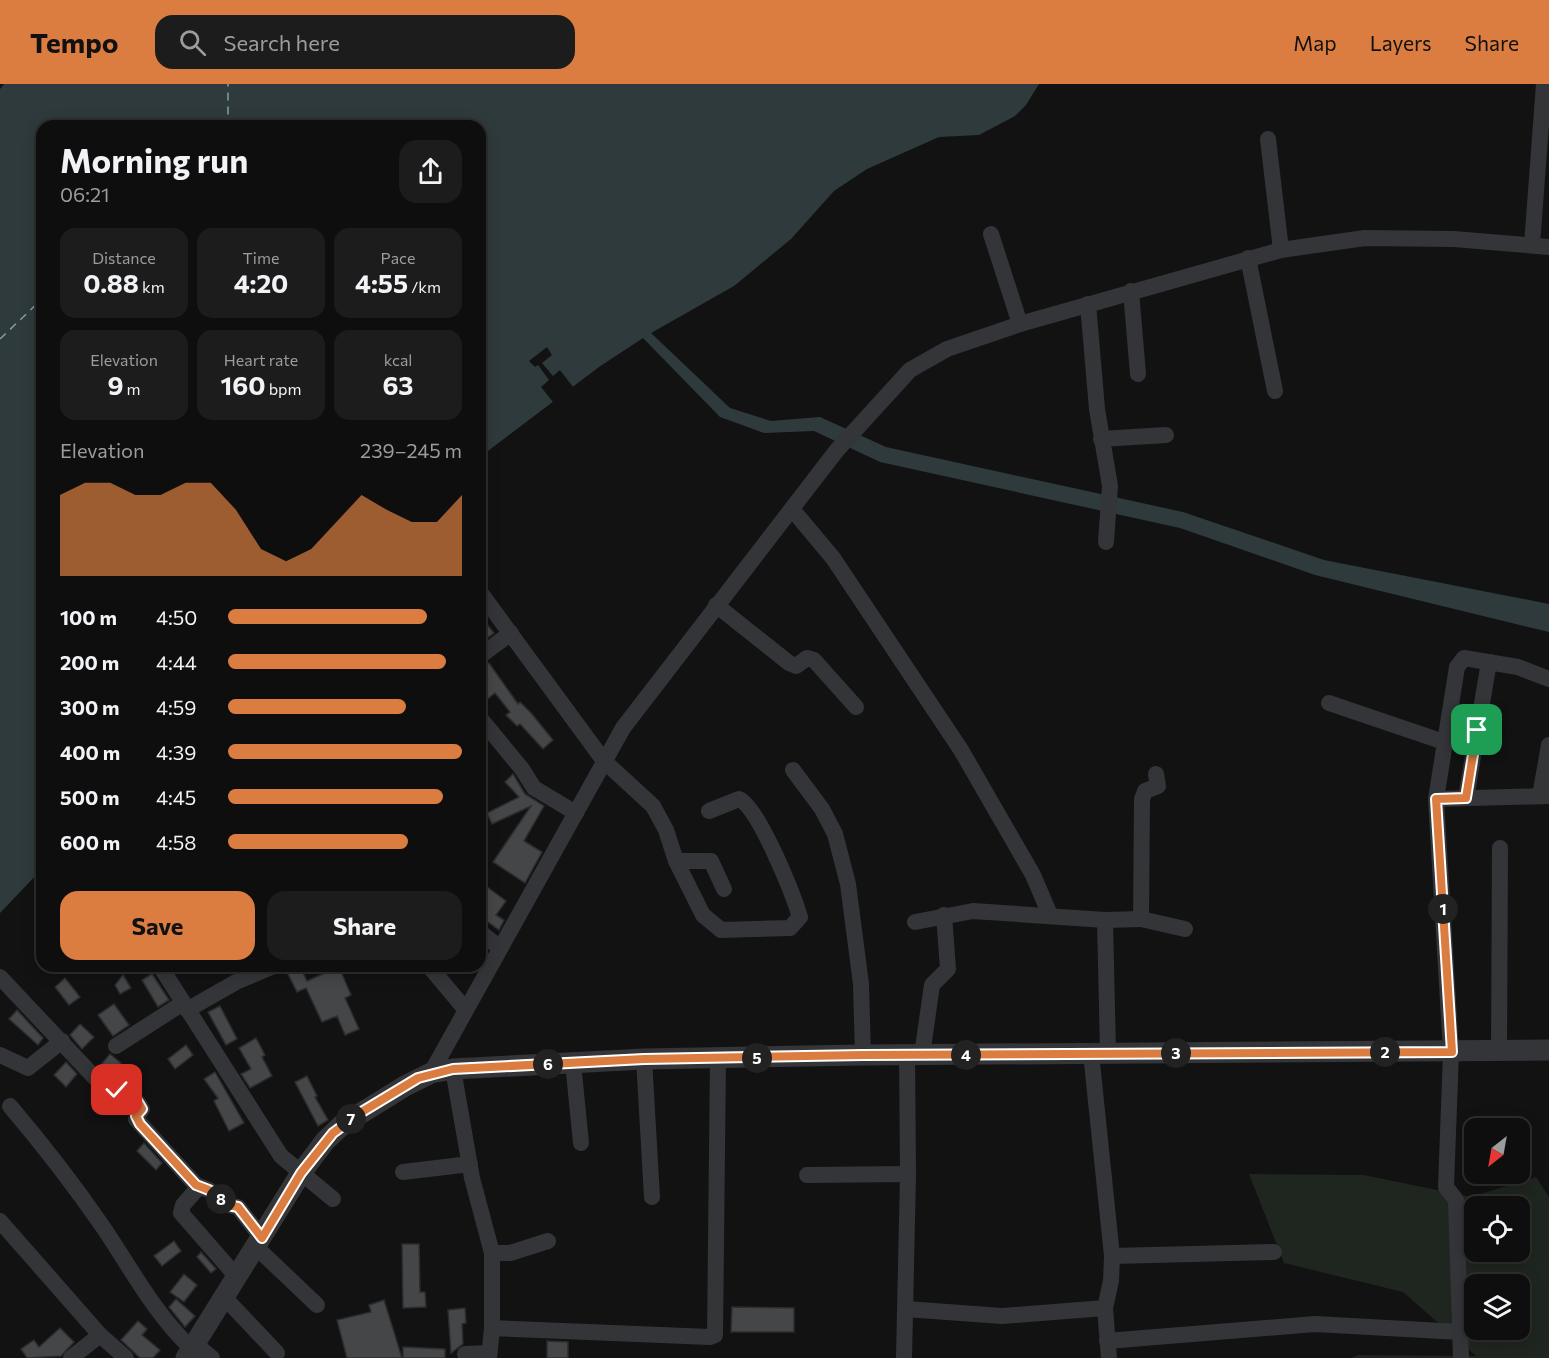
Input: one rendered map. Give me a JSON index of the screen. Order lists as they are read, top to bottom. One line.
{"north":"bottom left","page":{"header":"Tempo","search":"Search here","nav":["Map","Layers","Share"],"heading":["Morning run","06:21"],"stats":[["Distance","0.88 km"],["Time","4:20"],["Pace","4:55 /km"],["Elevation","9 m"],["Heart rate","160 bpm"],["kcal","63"]],"chart":["Elevation","239–245 m"],"list":[{"name":"100 m","note":"4:50"},{"name":"200 m","note":"4:44"},{"name":"300 m","note":"4:59"},{"name":"400 m","note":"4:39"},{"name":"500 m","note":"4:45"},{"name":"600 m","note":"4:58"}],"buttons":["Save","Share"],"pins":["1","2","3","4","5","6","7","8"]}}
